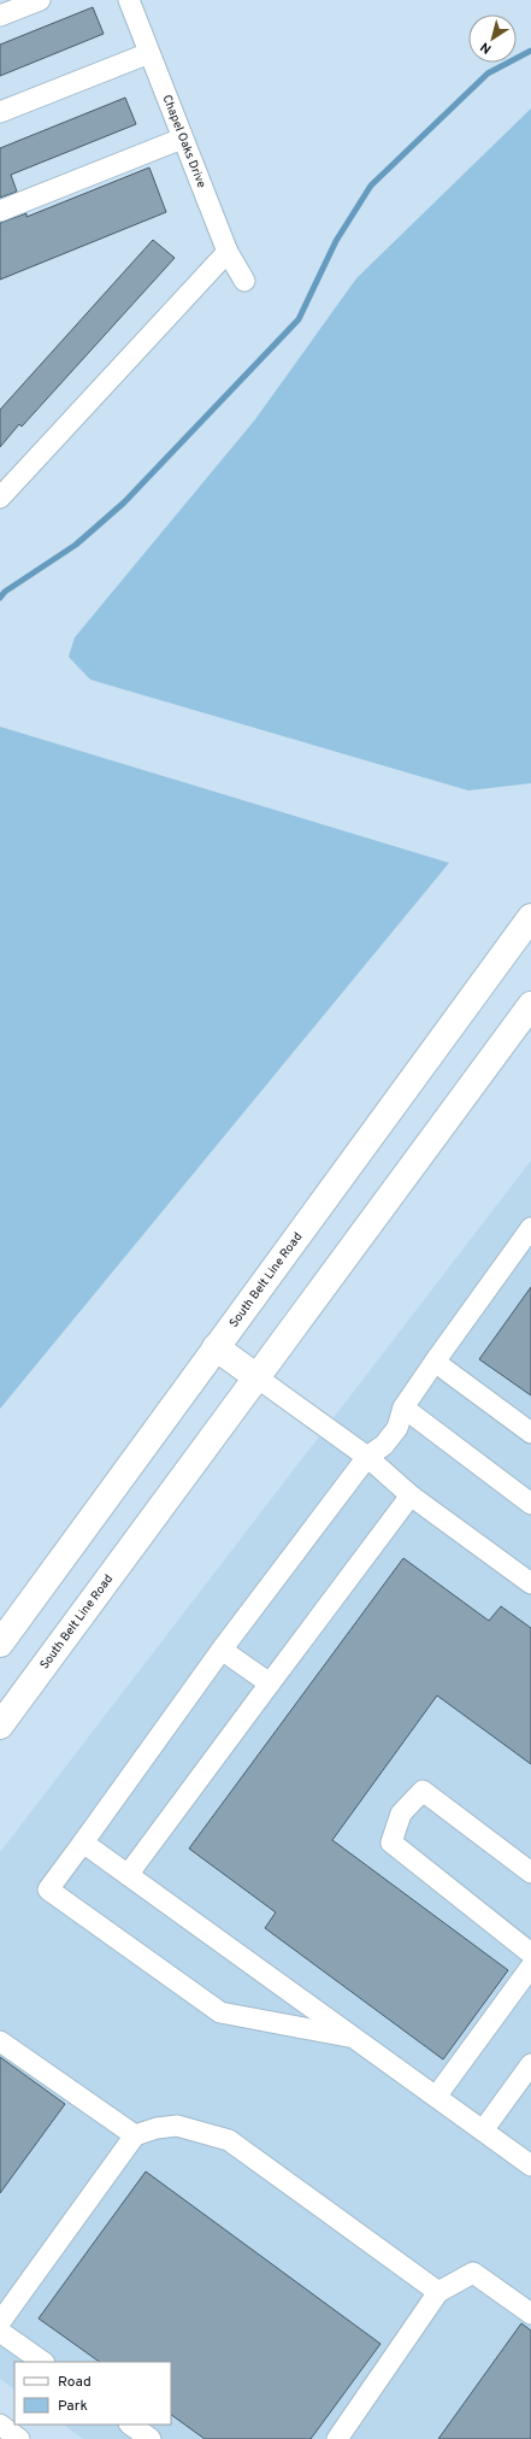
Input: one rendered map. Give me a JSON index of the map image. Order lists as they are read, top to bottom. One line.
{"streets":{"main road":["South Belt Line Road"],"street":["Chapel Oaks Drive"]},"legend":["Road","Park"],"north":"bottom left"}
